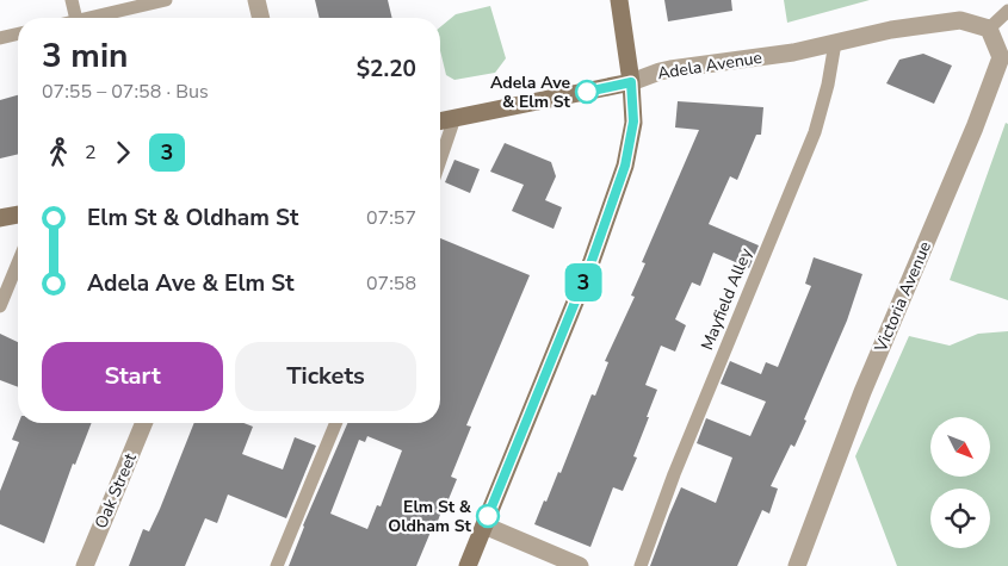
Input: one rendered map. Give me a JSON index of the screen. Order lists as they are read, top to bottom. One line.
{"streets":{"main road":["Adela Avenue"],"street":["Victoria Avenue","Oak Street"],"lane":["Mayfield Alley"]},"crossings":[["Adela Avenue","Victoria Avenue"],["Adela Avenue","Mayfield Alley"]],"places":["Adela Ave & Elm St","Elm St & Oldham St"],"lines":["bus line 3"],"north":"bottom right","page":{"on_map":"3","heading":["3 min","07:55 – 07:58 · Bus","$2.20"],"legs":["2","3"],"list":[{"name":"Elm St & Oldham St","value":"07:57"},{"name":"Adela Ave & Elm St","value":"07:58"}],"buttons":["Start","Tickets"]}}
